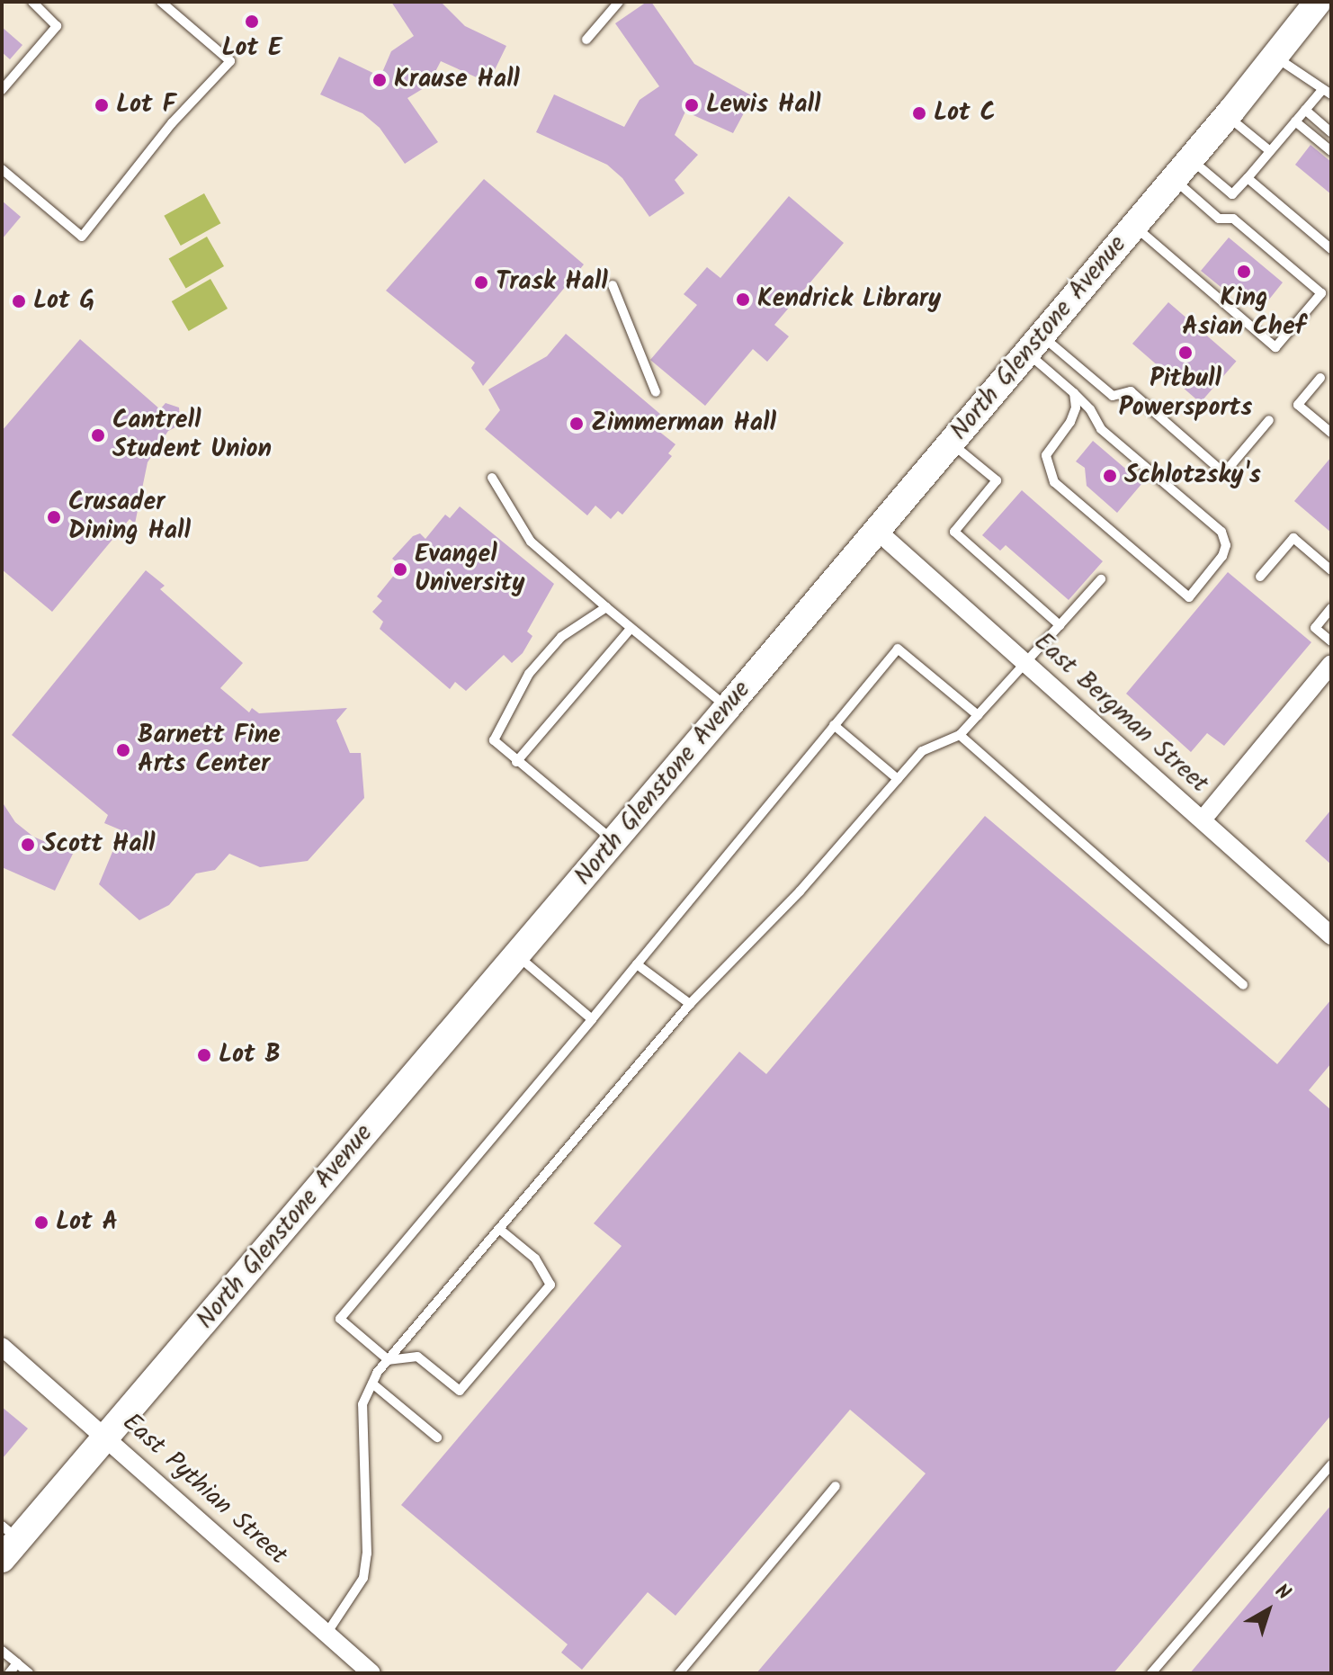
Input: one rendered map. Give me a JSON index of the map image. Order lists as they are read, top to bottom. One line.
{"streets":{"main road":["North Glenstone Avenue"],"street":["East Bergman Street","East Pythian Street"]},"crossings":[["North Glenstone Avenue","East Bergman Street"],["North Glenstone Avenue","East Pythian Street"]],"places":["Lot E","Krause Hall","Lot F","Lewis Hall","Lot C","King Asian Chef","Trask Hall","Kendrick Library","Lot G","Pitbull Powersports","Zimmerman Hall","Cantrell Student Union","Schlotzsky's","Crusader Dining Hall","Evangel University","Barnett Fine Arts Center","Scott Hall","Lot B","Lot A"],"north":"top right"}
